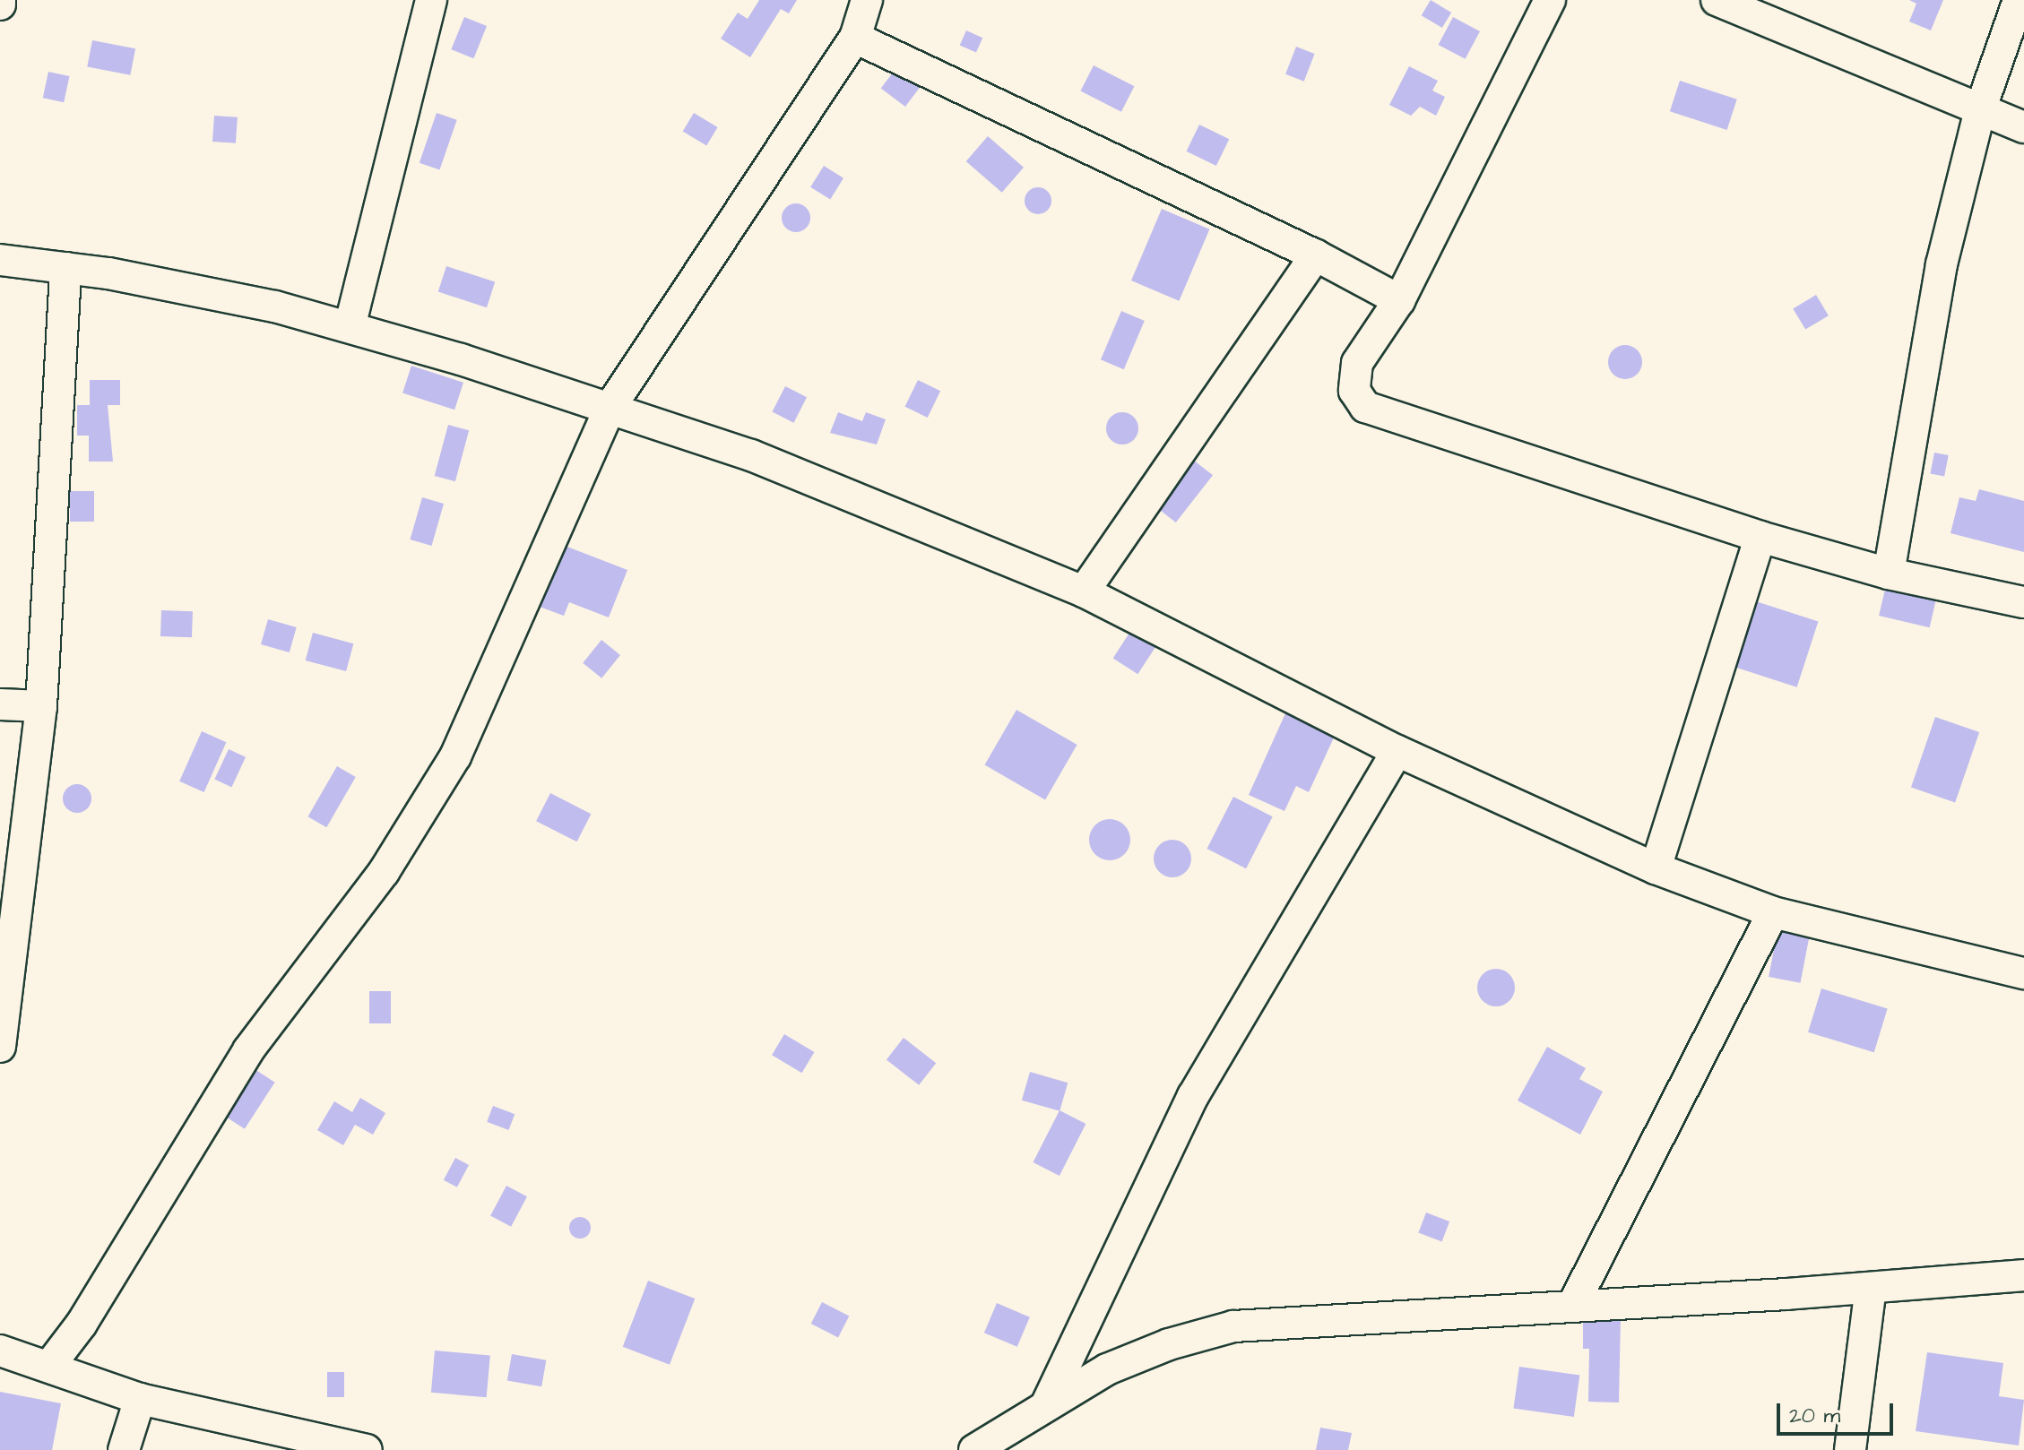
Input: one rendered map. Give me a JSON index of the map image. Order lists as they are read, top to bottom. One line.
{"scale_bar":"20 m"}
